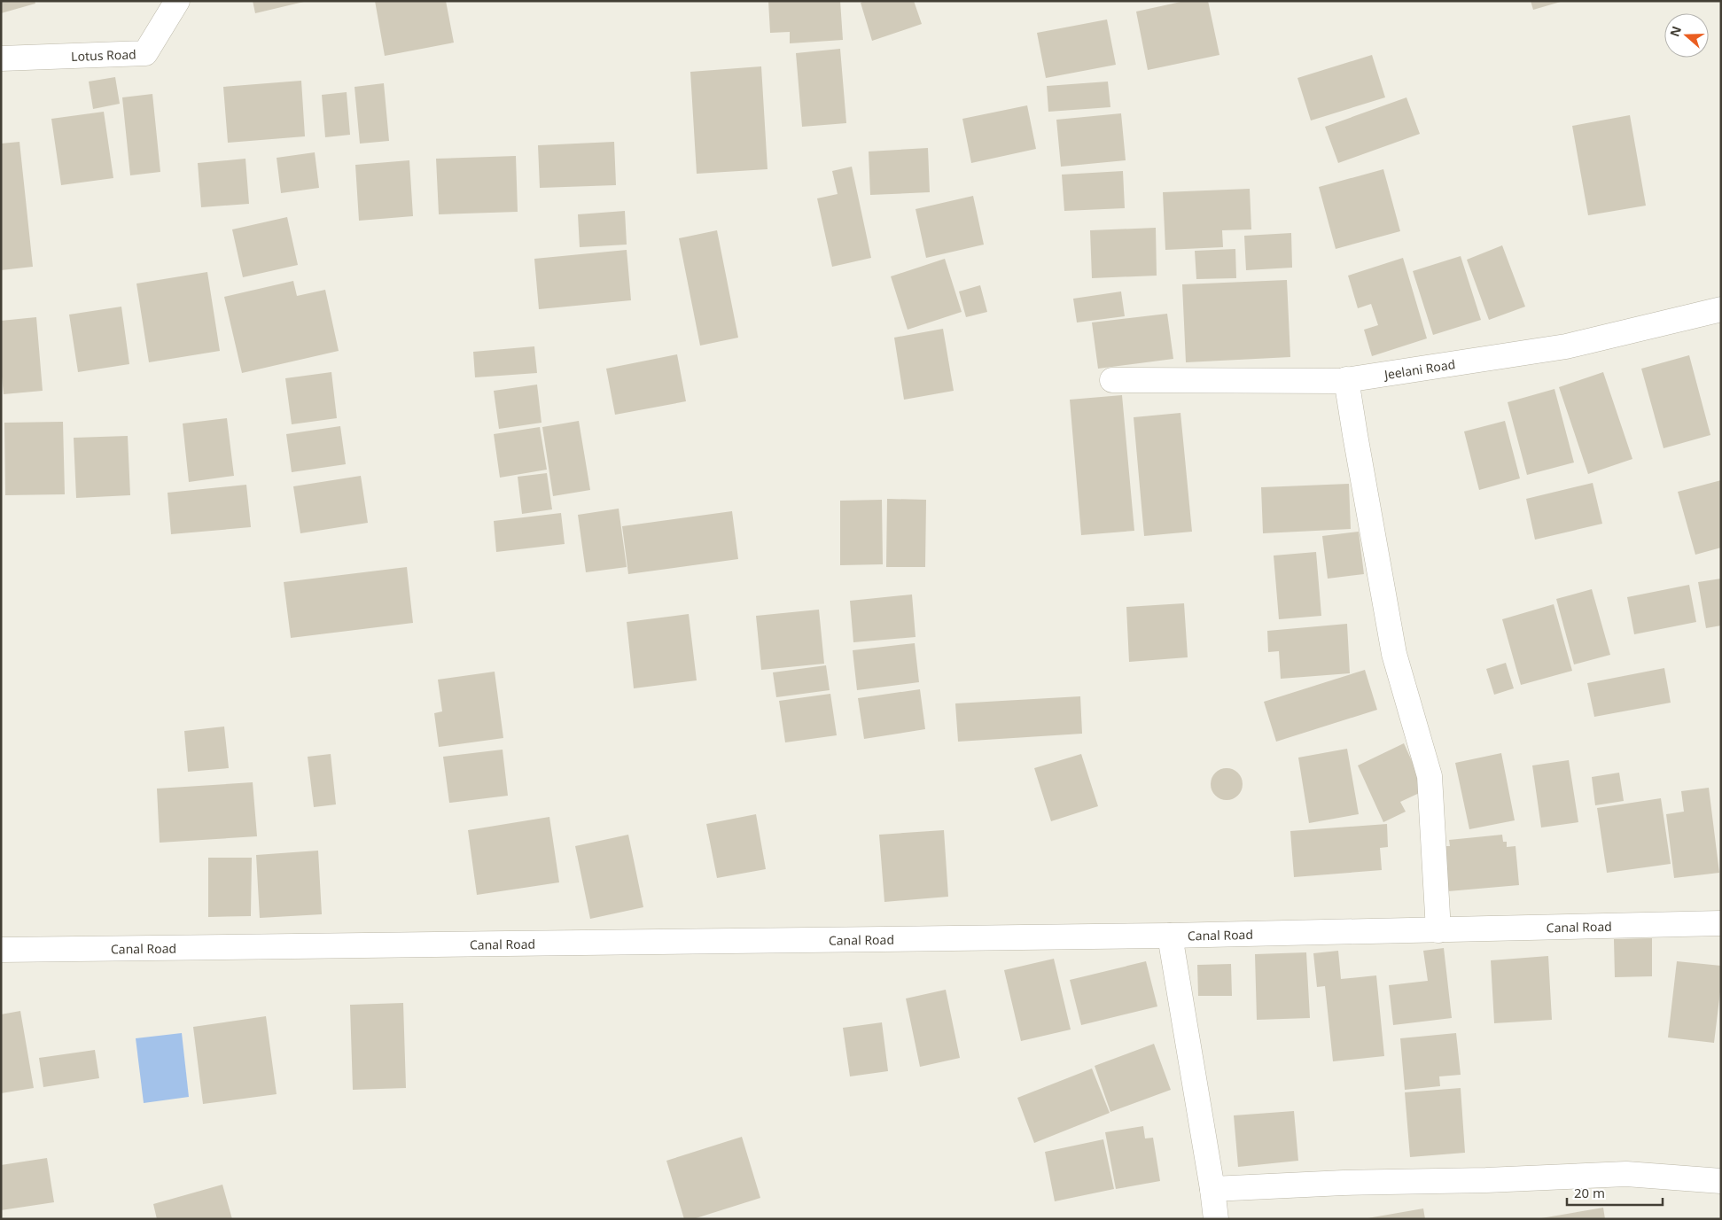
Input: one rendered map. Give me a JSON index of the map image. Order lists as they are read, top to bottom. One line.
{"streets":{"street":["Lotus Road","Jeelani Road","Canal Road"]},"scale_bar":"20 m","north":"left"}
